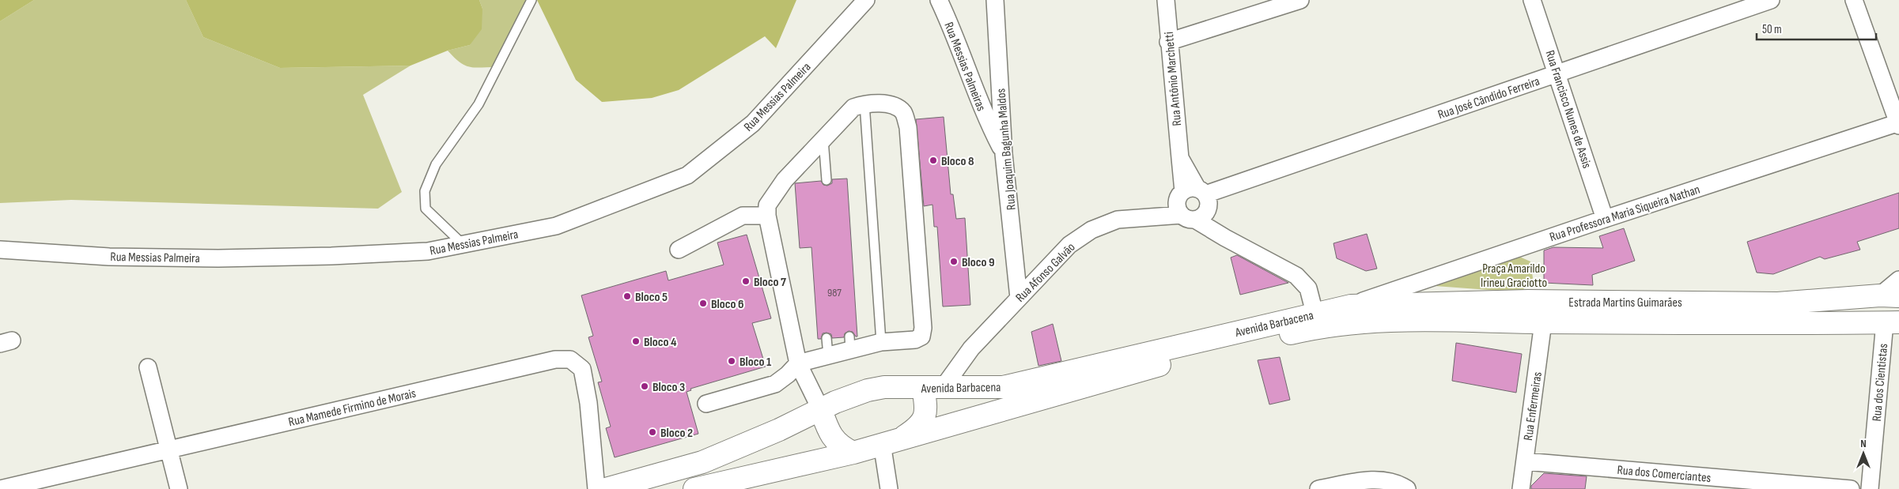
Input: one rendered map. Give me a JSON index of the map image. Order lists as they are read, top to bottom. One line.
{"streets":{"main road":["Estrada Martins Guimarães","Avenida Barbacena"],"street":["Rua Messias Palmeiras","Rua Antônio Marchetti","Rua Messias Palmeira","Rua José Cândido Ferreira","Rua Francisco Nunes de Assis","Rua Joaquim Bagunha Maldos","Rua Professora Maria Siqueira Nathan","Rua Afonso Galvão","Rua dos Cientistas","Rua Enfermeiras","Rua Mamede Firmino de Morais","Rua dos Comerciantes"]},"crossings":[["Rua Messias Palmeiras","Rua Joaquim Bagunha Maldos"],["Rua Antônio Marchetti","Rua José Cândido Ferreira"],["Rua Antônio Marchetti","Rua Afonso Galvão"],["Rua José Cândido Ferreira","Rua Francisco Nunes de Assis"],["Rua José Cândido Ferreira","Rua Afonso Galvão"],["Rua Francisco Nunes de Assis","Rua Professora Maria Siqueira Nathan"],["Rua Joaquim Bagunha Maldos","Rua Afonso Galvão"],["Rua Professora Maria Siqueira Nathan","Estrada Martins Guimarães"],["Rua Professora Maria Siqueira Nathan","Avenida Barbacena"],["Rua Afonso Galvão","Avenida Barbacena"],["Estrada Martins Guimarães","Avenida Barbacena"],["Estrada Martins Guimarães","Rua dos Cientistas"],["Estrada Martins Guimarães","Rua Enfermeiras"],["Rua Enfermeiras","Rua dos Comerciantes"]],"parks":["Praça Amarildo Irineu Graciotto"],"places":["Bloco 8","Bloco 9","Bloco 7","Bloco 5","Bloco 6","Bloco 4","Bloco 1","Bloco 3","Bloco 2"],"house_numbers":["987"],"scale_bar":"50 m","north":"top"}
